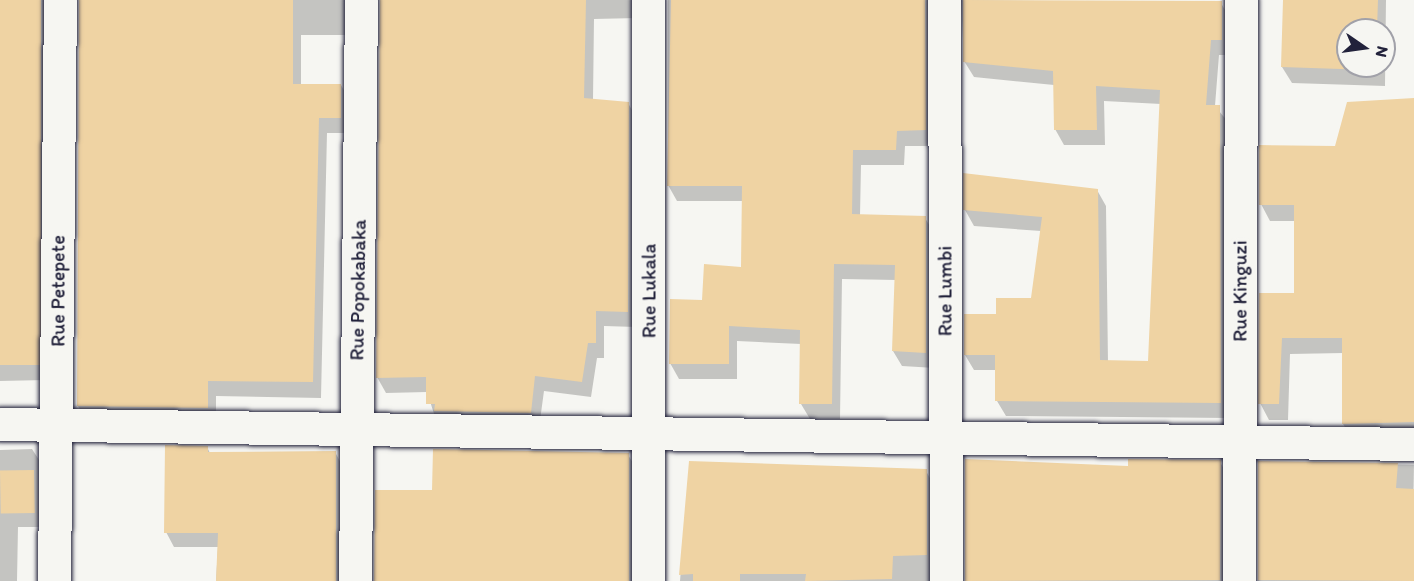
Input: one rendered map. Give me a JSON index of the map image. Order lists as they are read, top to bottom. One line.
{"streets":{"street":["Rue Popokabaka","Rue Petepete","Rue Lukala","Rue Lumbi","Rue Kinguzi"]},"north":"right"}
